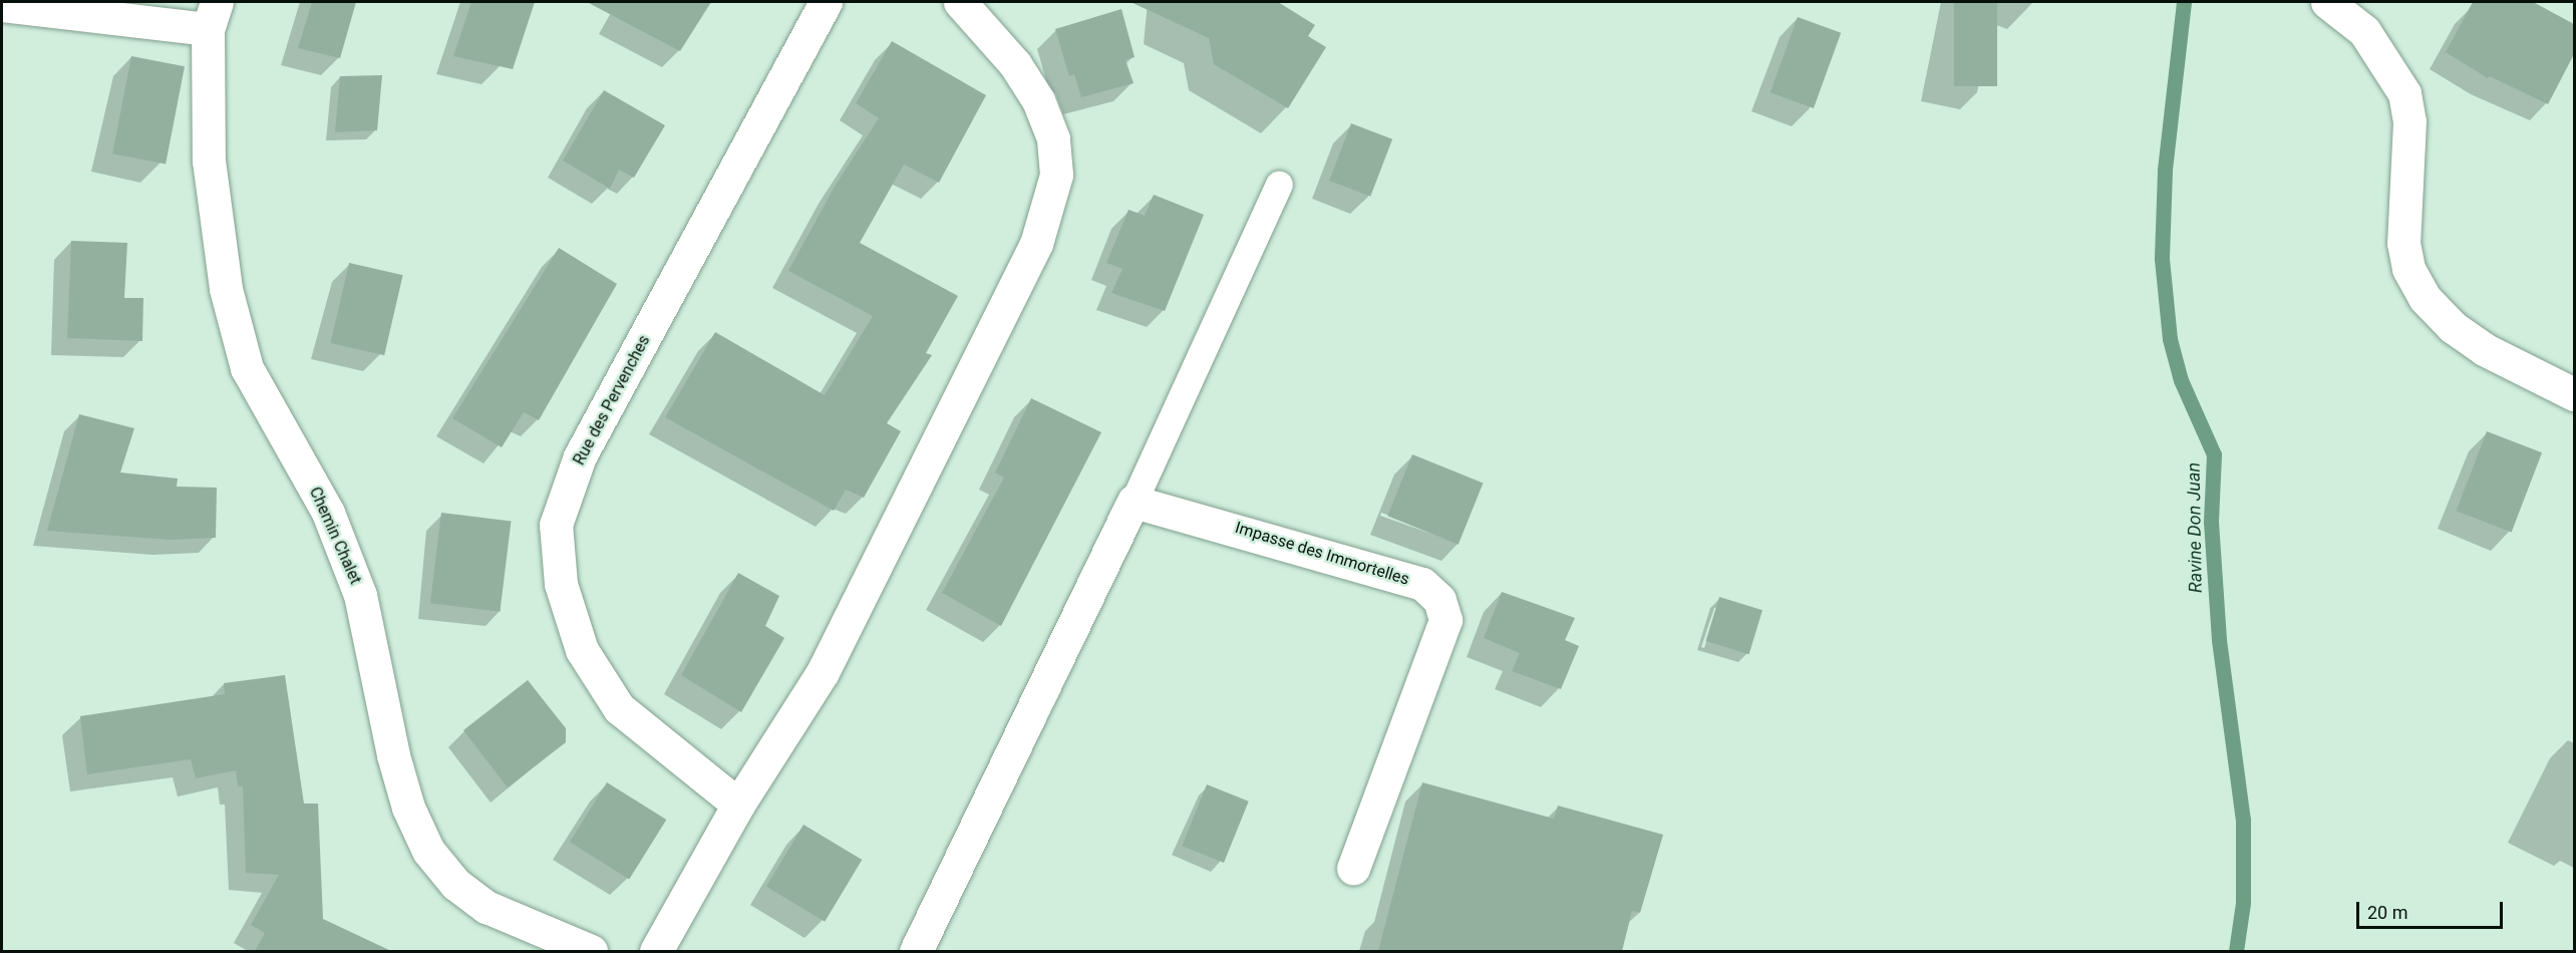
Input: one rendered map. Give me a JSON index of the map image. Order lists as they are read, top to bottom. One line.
{"streets":{"street":["Rue des Pervenches","Chemin Chalet","Impasse des Immortelles"]},"water":["Ravine Don Juan"],"scale_bar":"20 m"}
